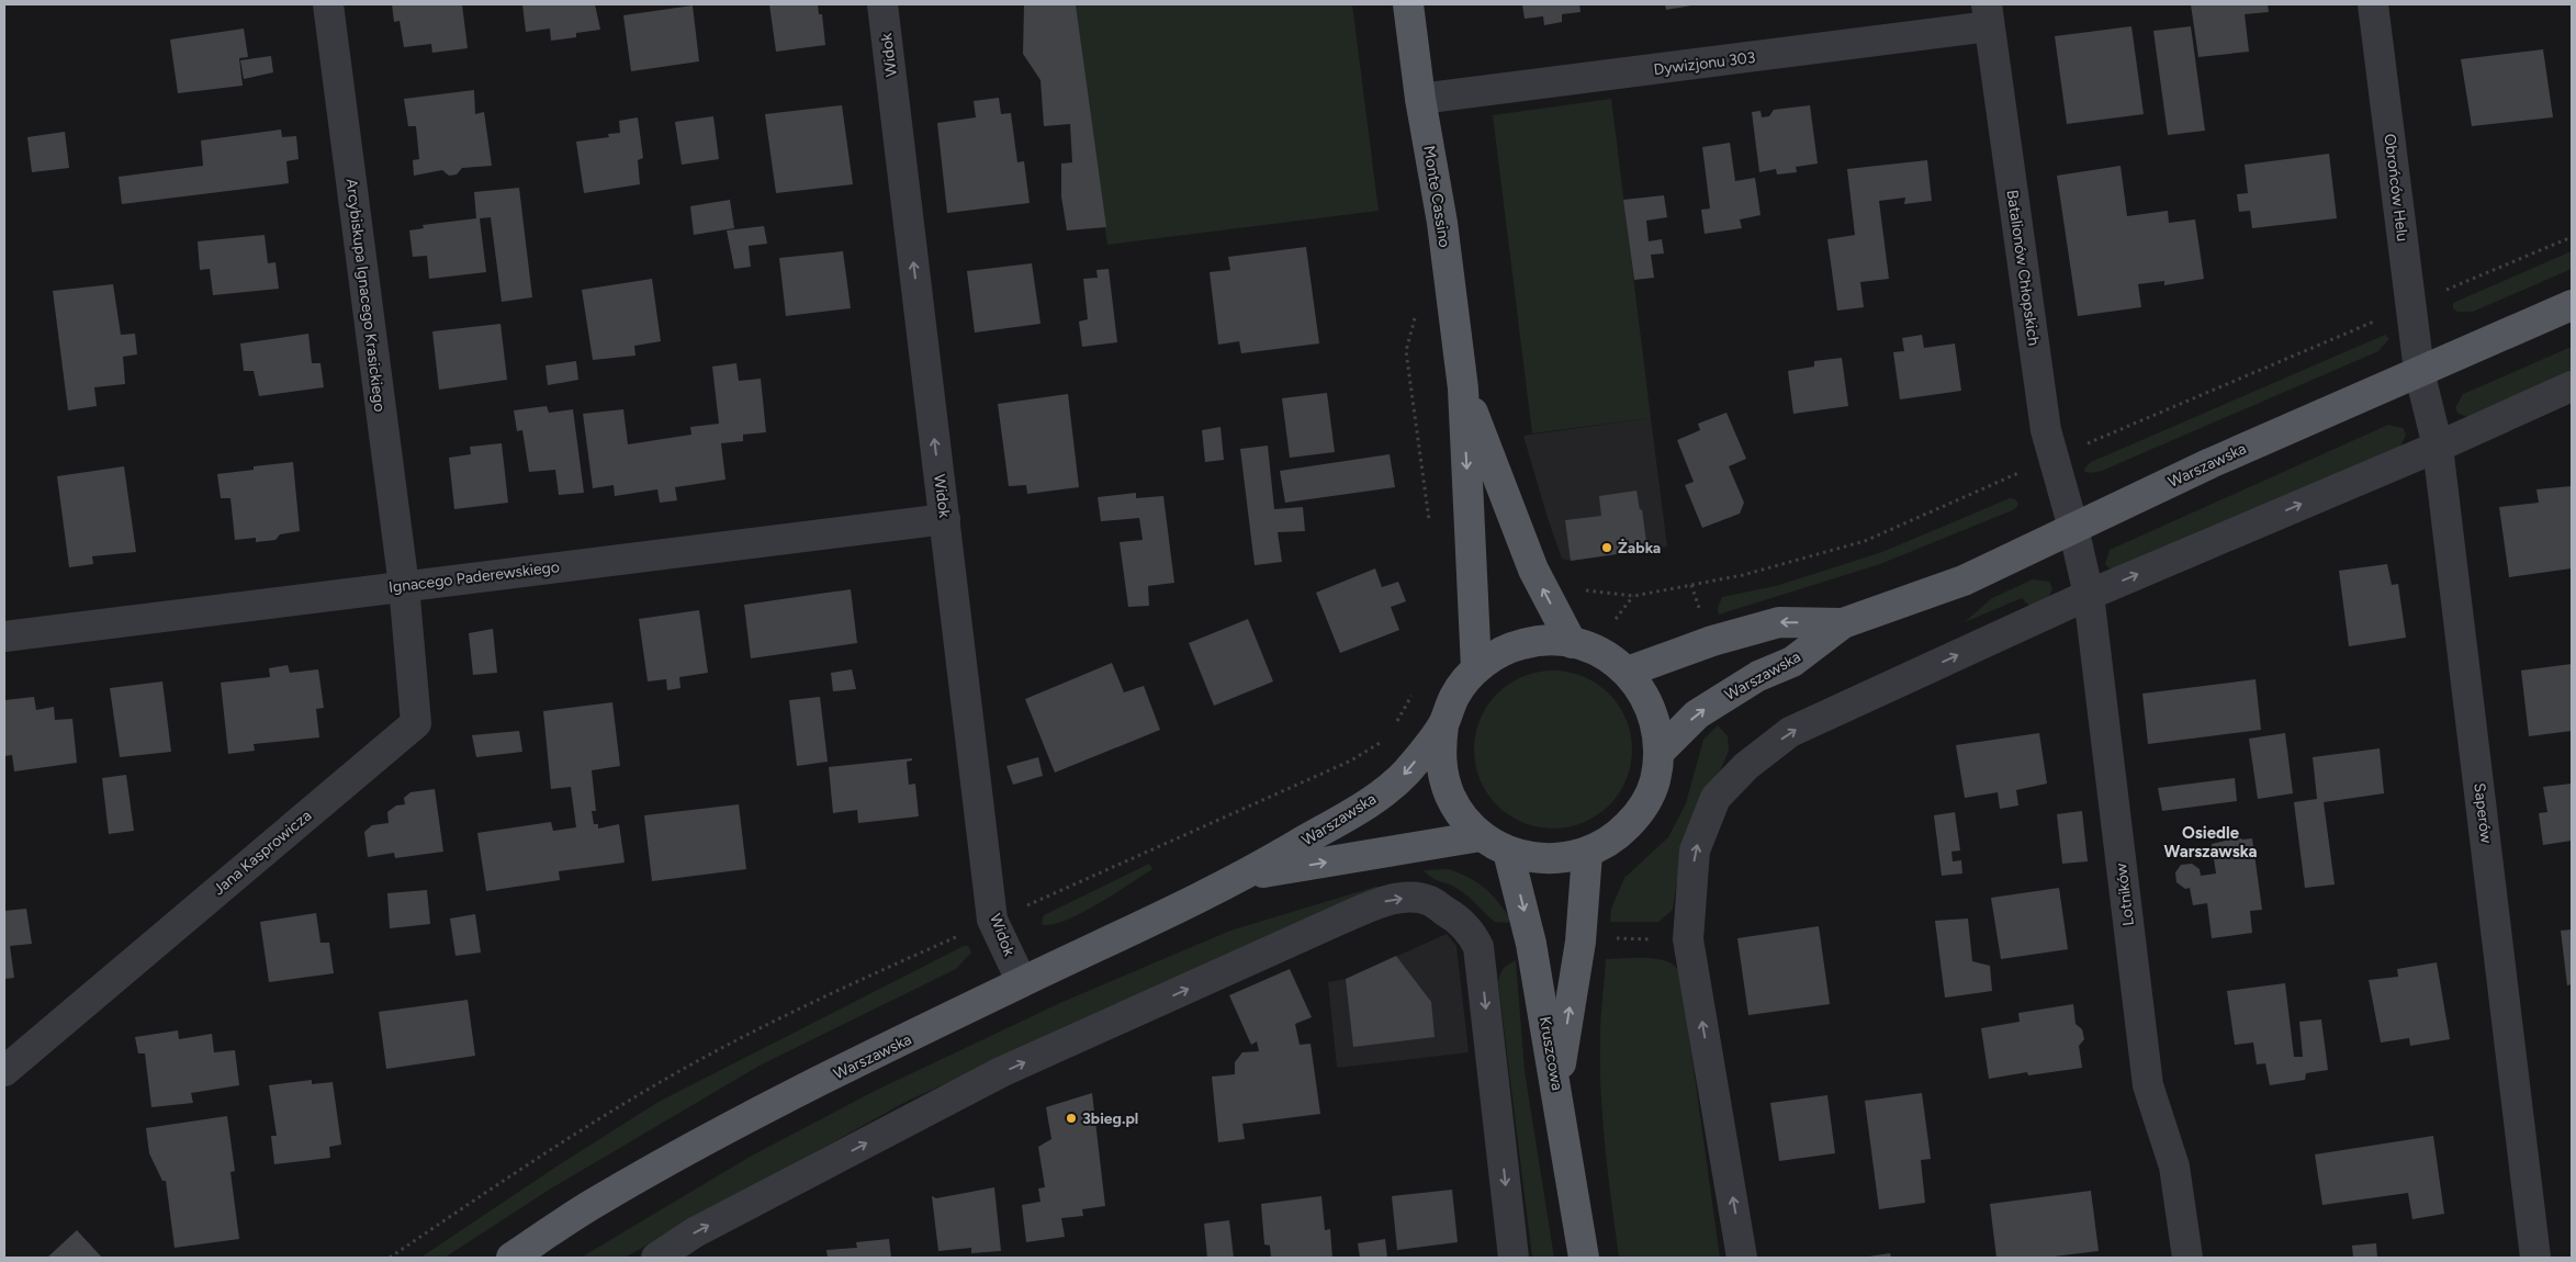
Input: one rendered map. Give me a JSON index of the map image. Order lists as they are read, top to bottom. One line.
{"streets":{"main road":["Monte Cassino","Warszawska","Kruszcowa"],"street":["Widok","Dywizjonu 303","Obrońców Helu","Batalionów Chłopskich","Arcybiskupa Ignacego Krasickiego","Ignacego Paderewskiego","Saperów","Jana Kasprowicza","Lotników"]},"crossings":[["Widok","Warszawska"],["Widok","Ignacego Paderewskiego"],["Dywizjonu 303","Monte Cassino"],["Dywizjonu 303","Batalionów Chłopskich"],["Obrońców Helu","Warszawska"],["Obrońców Helu","Saperów"],["Batalionów Chłopskich","Warszawska"],["Batalionów Chłopskich","Lotników"],["Arcybiskupa Ignacego Krasickiego","Ignacego Paderewskiego"],["Arcybiskupa Ignacego Krasickiego","Jana Kasprowicza"],["Warszawska","Saperów"],["Warszawska","Lotników"],["Ignacego Paderewskiego","Jana Kasprowicza"]],"one_way":["Widok"],"districts":["Osiedle Warszawska"],"places":["Żabka","3bieg.pl"]}
